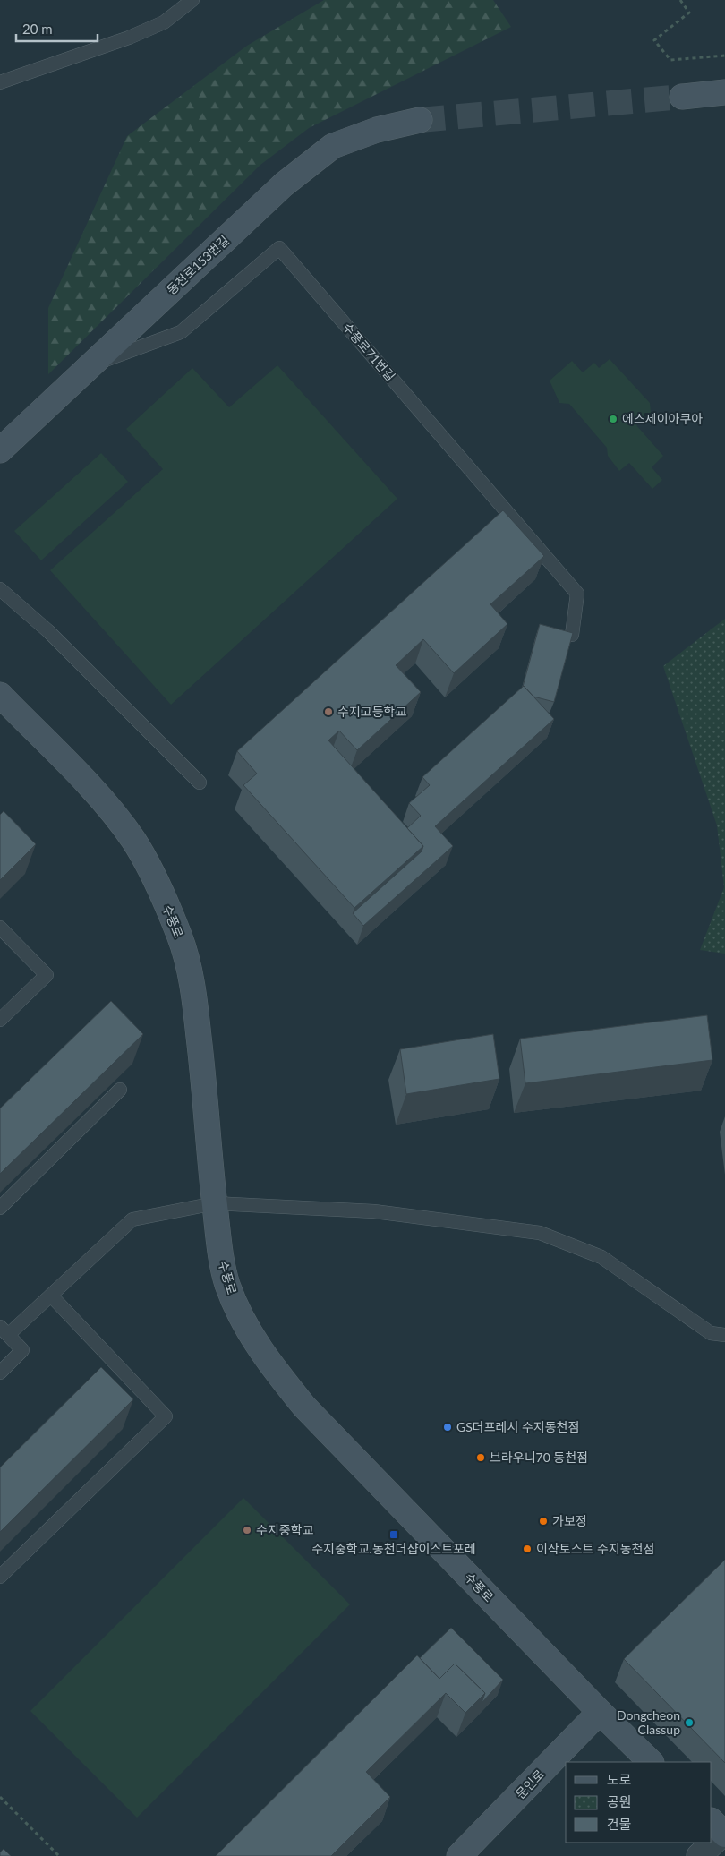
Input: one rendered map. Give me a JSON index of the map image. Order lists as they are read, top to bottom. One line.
{"streets":{"street":["동천로153번길","수풍로","문인로"],"lane":["수풍로71번길"]},"crossings":[["동천로153번길","수풍로71번길"],["수풍로","문인로"]],"places":{"other":["에스제이아쿠아","수지고등학교","GS더프레시 수지동천점","브라우니70 동천점","가보정","수지중학교","이삭토스트 수지동천점","Dongcheon Classup"],"transit":["수지중학교.동천더샵이스트포레"]},"legend":["도로","공원","건물"],"scale_bar":"20 m"}
